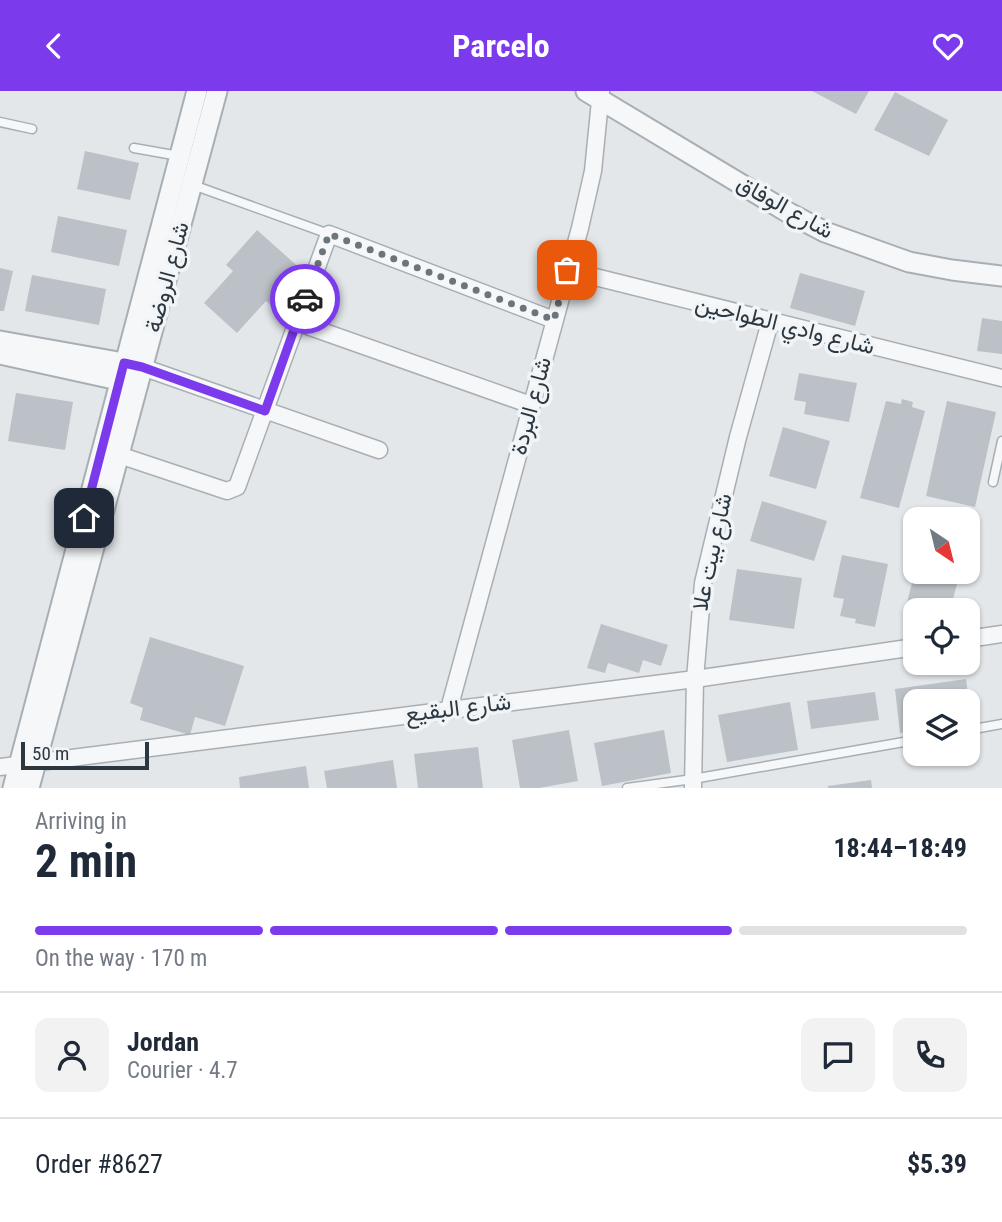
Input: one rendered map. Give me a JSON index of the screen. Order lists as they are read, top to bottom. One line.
{"streets":{"street":["شارع الوفاق","شارع الروضة","شارع وادي الطواحين","شارع البردة","شارع بيت علا","شارع البقيع"]},"crossings":[["شارع الوفاق","شارع البردة"],["شارع الروضة","شارع البقيع"],["شارع وادي الطواحين","شارع البردة"],["شارع وادي الطواحين","شارع بيت علا"],["شارع البردة","شارع البقيع"],["شارع بيت علا","شارع البقيع"]],"scale_bar":"50 m","north":"bottom right","page":{"header":"Parcelo","scale":"50 m","heading":["2 min","Arriving in","18:44–18:49"],"panel":["Jordan","Courier · 4.7","Order #8627","$5.39"],"bar":"On the way · 170 m"}}
